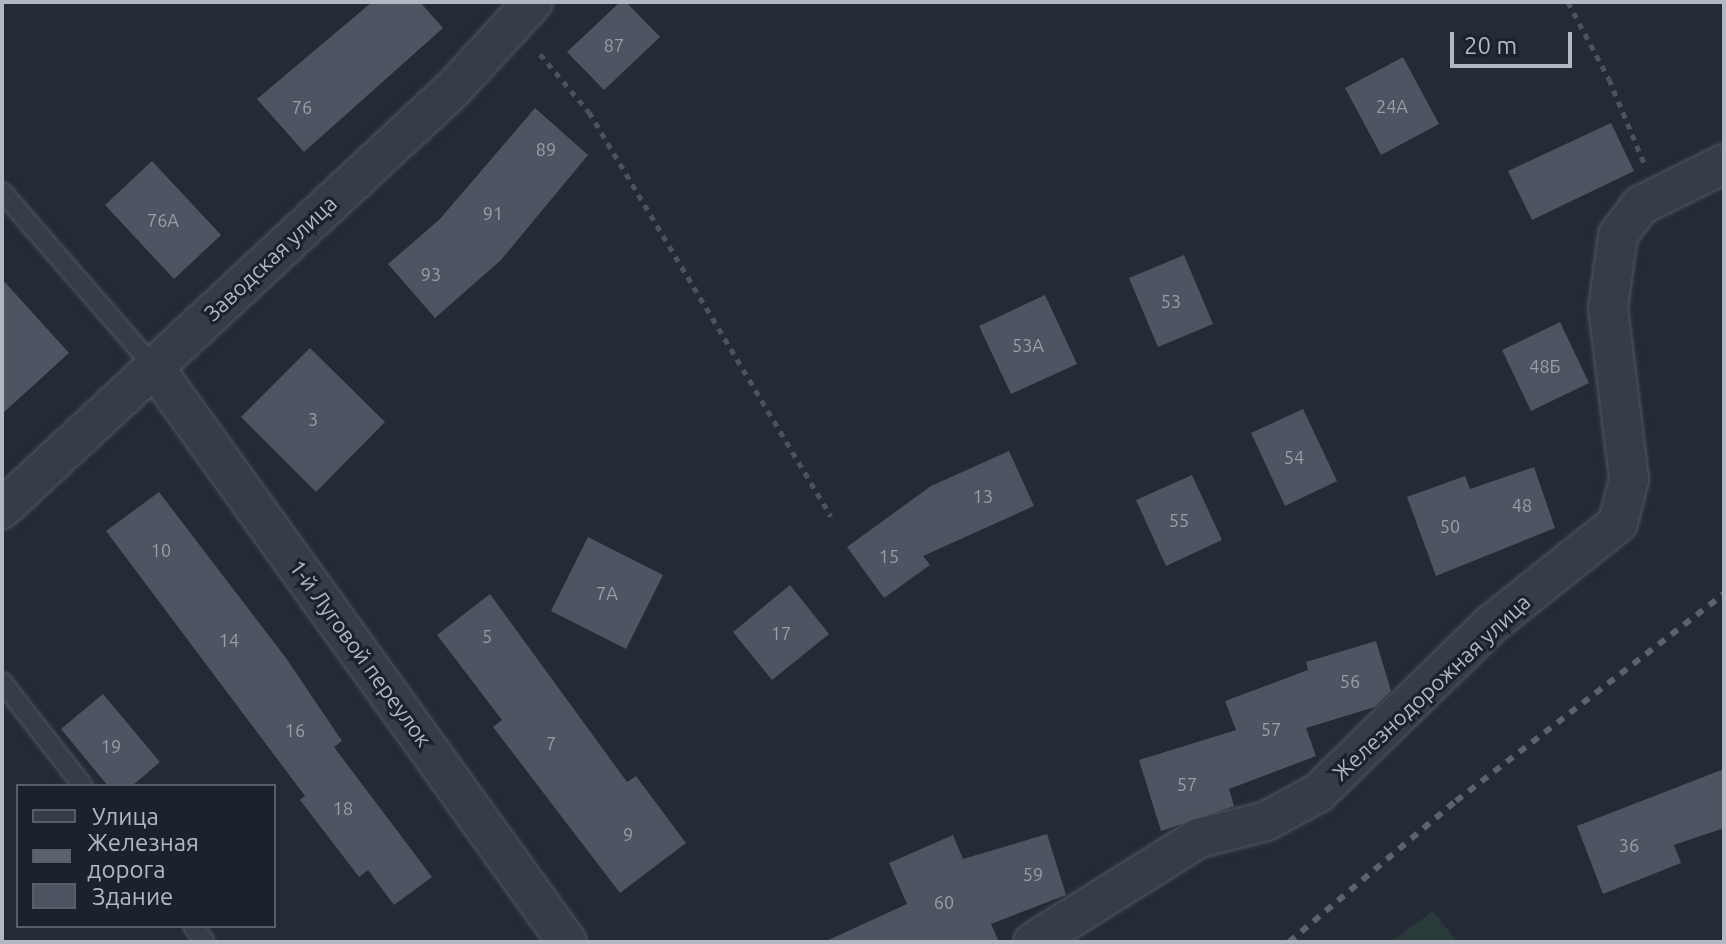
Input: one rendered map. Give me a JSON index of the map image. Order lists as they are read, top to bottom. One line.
{"streets":{"street":["Заводская улица","1-й Луговой переулок","Железнодорожная улица"]},"crossings":[["Заводская улица","1-й Луговой переулок"]],"house_numbers":["87","24А","76","89","91","76А","93","53","53А","48Б","3","54","13","48","55","50","10","15","7А","17","5","14","56","57","16","7","19","57","18","9","36","59","60"],"legend":["Улица","Железная дорога","Здание"],"scale_bar":"20 m"}
